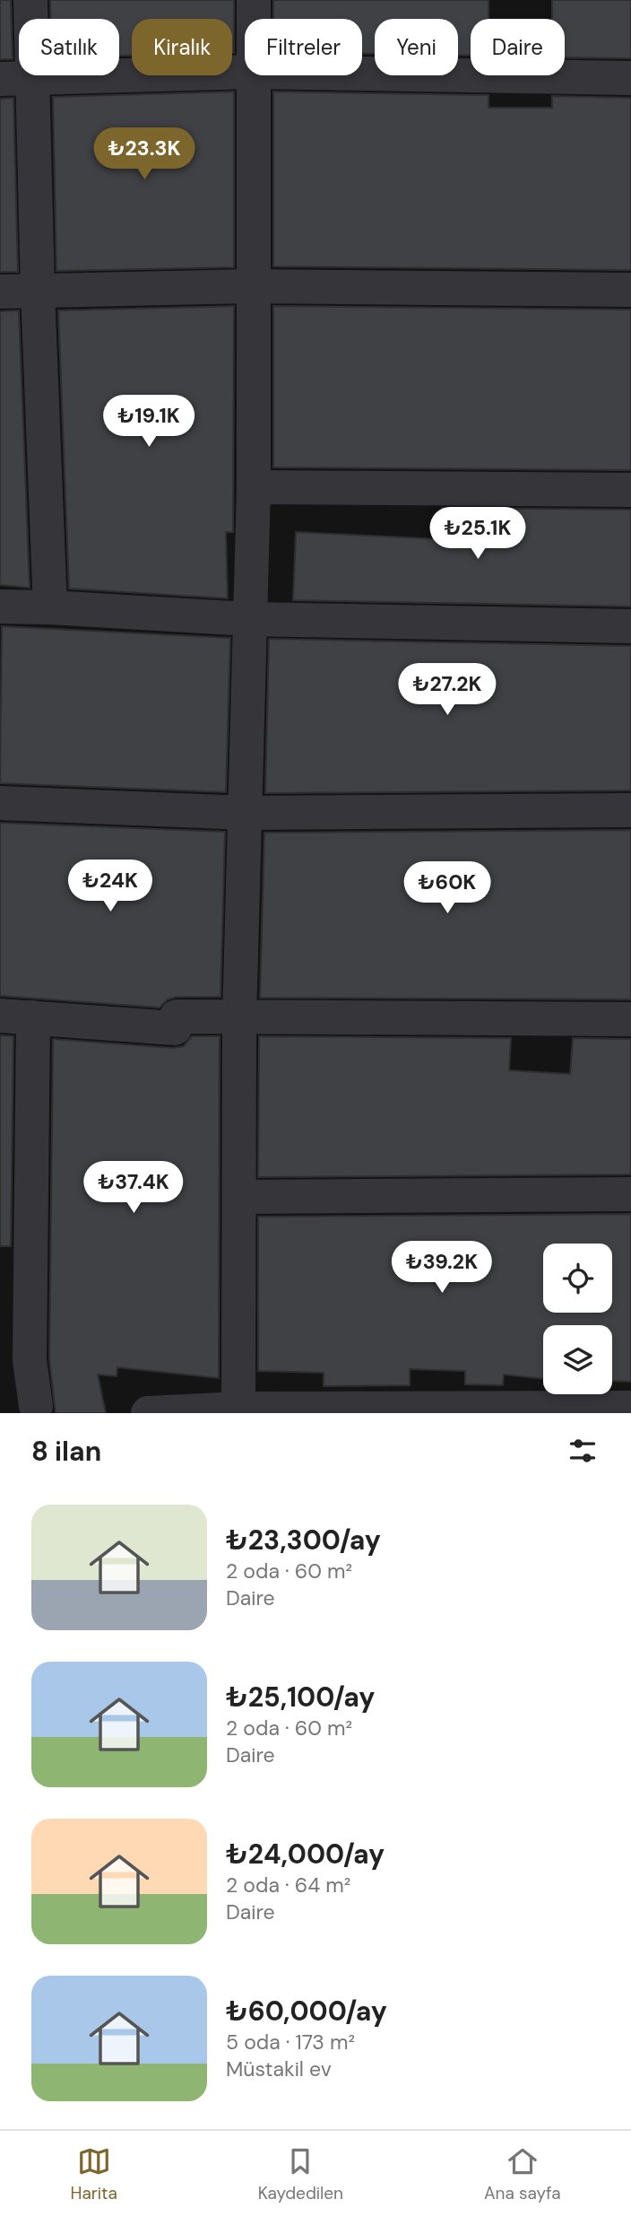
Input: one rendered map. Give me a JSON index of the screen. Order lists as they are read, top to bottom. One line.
{"page":{"chip":["Satılık","Kiralık","Filtreler","Yeni","Daire"],"price":["₺23.3K","₺19.1K","₺25.1K","₺27.2K","₺24K","₺60K","₺37.4K","₺39.2K"],"heading":"8 ilan","list":[{"name":"₺23,300/ay","note":"2 oda · 60 m² · Daire"},{"name":"₺25,100/ay","note":"2 oda · 60 m² · Daire"},{"name":"₺24,000/ay","note":"2 oda · 64 m² · Daire"},{"name":"₺60,000/ay","note":"5 oda · 173 m² · Müstakil ev"}],"tabs":["Harita","Kaydedilen","Ana sayfa"]}}
